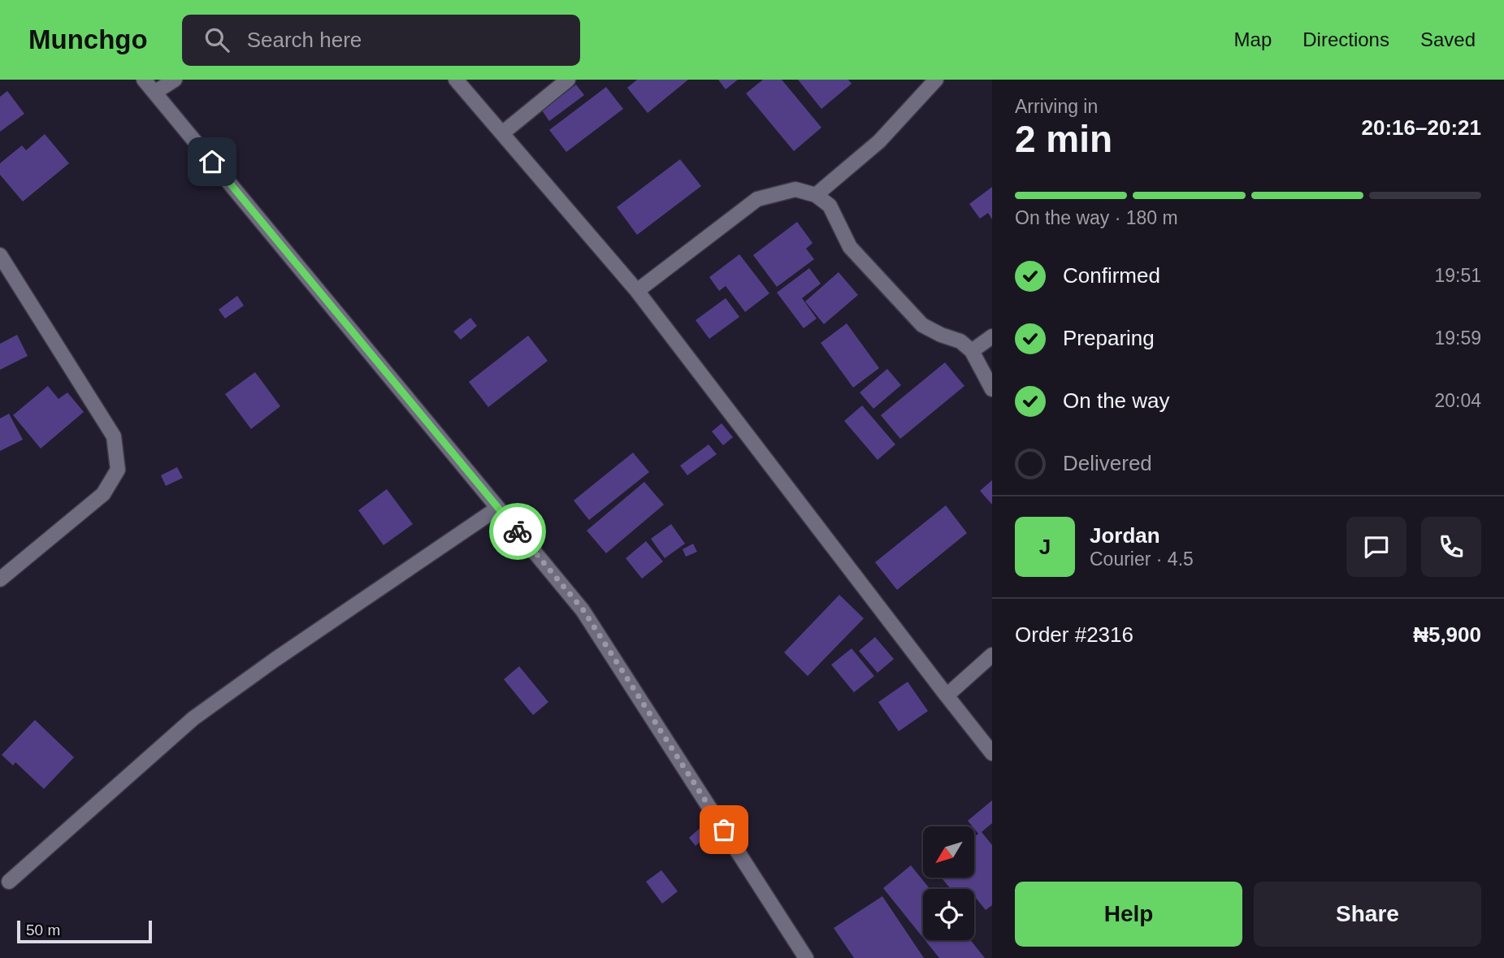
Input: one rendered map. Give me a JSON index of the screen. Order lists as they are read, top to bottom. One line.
{"scale_bar":"50 m","north":"bottom left","page":{"header":"Munchgo","search":"Search here","nav":["Map","Directions","Saved"],"heading":["2 min","Arriving in","20:16–20:21"],"panel":["Jordan","Courier · 4.5","Order #2316","₦5,900"],"bar":"On the way · 180 m","list":[["Confirmed","19:51"],["Preparing","19:59"],["On the way","20:04"],"Delivered"],"round":"J","buttons":["Help","Share"],"scale":"50 m"}}
